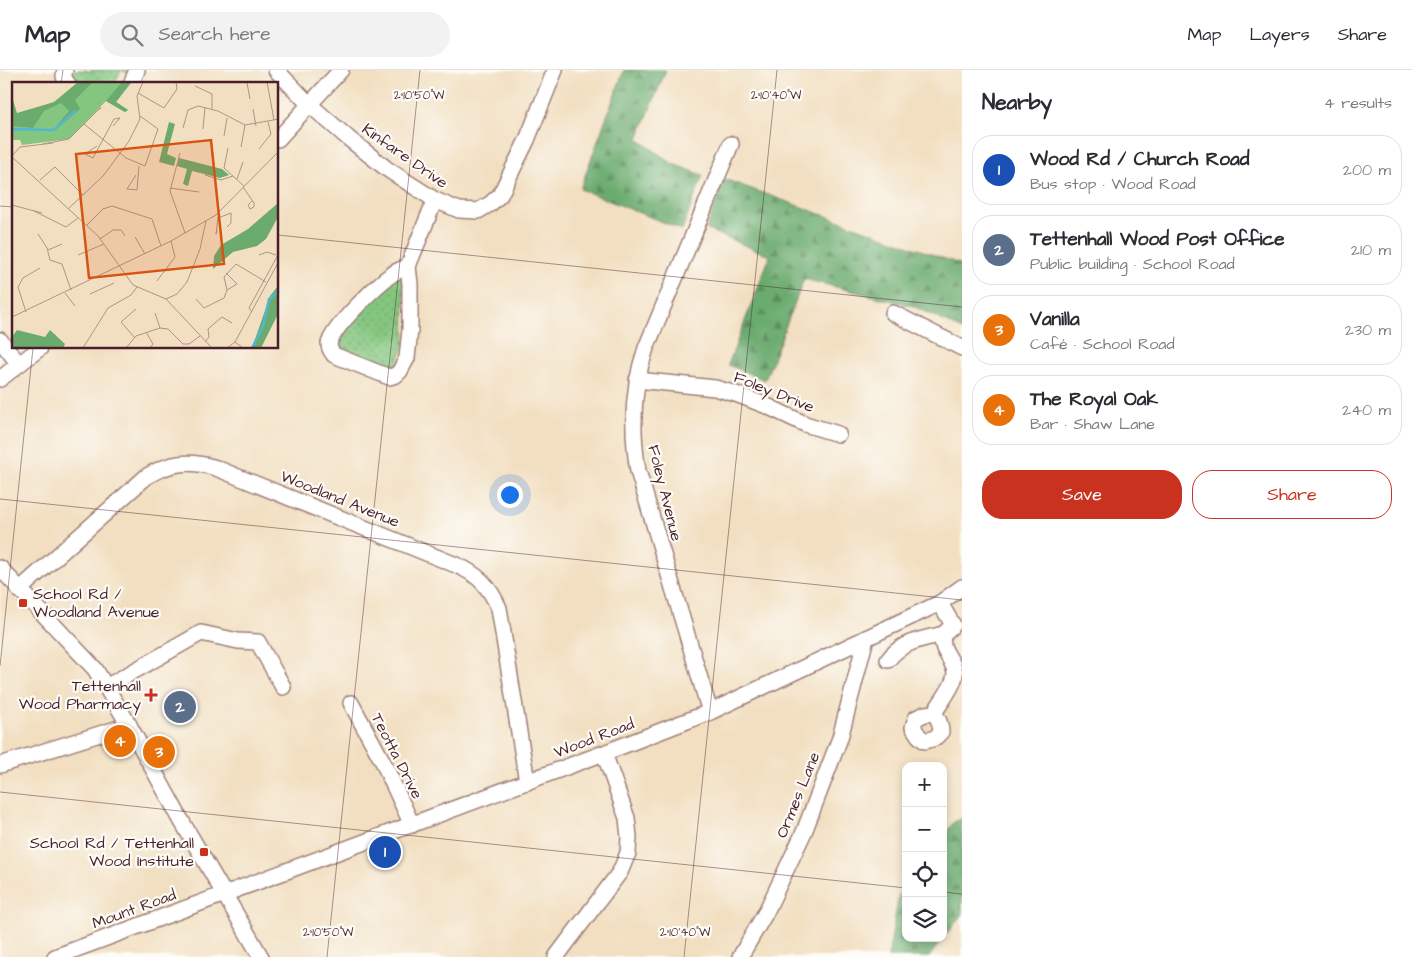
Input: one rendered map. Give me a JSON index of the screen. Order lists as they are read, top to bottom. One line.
{"streets":{"street":["Kinfare Drive","Foley Drive","Foley Avenue","Woodland Avenue","Wood Road","Teotta Drive","Ormes Lane","Mount Road"]},"crossings":[["Foley Drive","Foley Avenue"],["Foley Avenue","Wood Road"],["Woodland Avenue","Wood Road"],["Wood Road","Teotta Drive"],["Wood Road","Ormes Lane"],["Wood Road","Mount Road"]],"places":{"transit":["School Rd / Woodland Avenue","School Rd / Tettenhall Wood Institute"],"health":["Tettenhall Wood Pharmacy"]},"page":{"header":"Map","search":"Search here","nav":["Map","Layers","Share"],"heading":["Nearby","4 results"],"list":[{"mark":"1","name":"Wood Rd / Church Road","note":"Bus stop · Wood Road","value":"200 m"},{"mark":"2","name":"Tettenhall Wood Post Office","note":"Public building · School Road","value":"210 m"},{"mark":"3","name":"Vanilla","note":"Café · School Road","value":"230 m"},{"mark":"4","name":"The Royal Oak","note":"Bar · Shaw Lane","value":"240 m"}],"buttons":["Save","Share"],"pins":["2","4","3","1"],"map_buttons":["+","−"]},"coordinates":["2°10'50\"W","2°10'40\"W"]}
